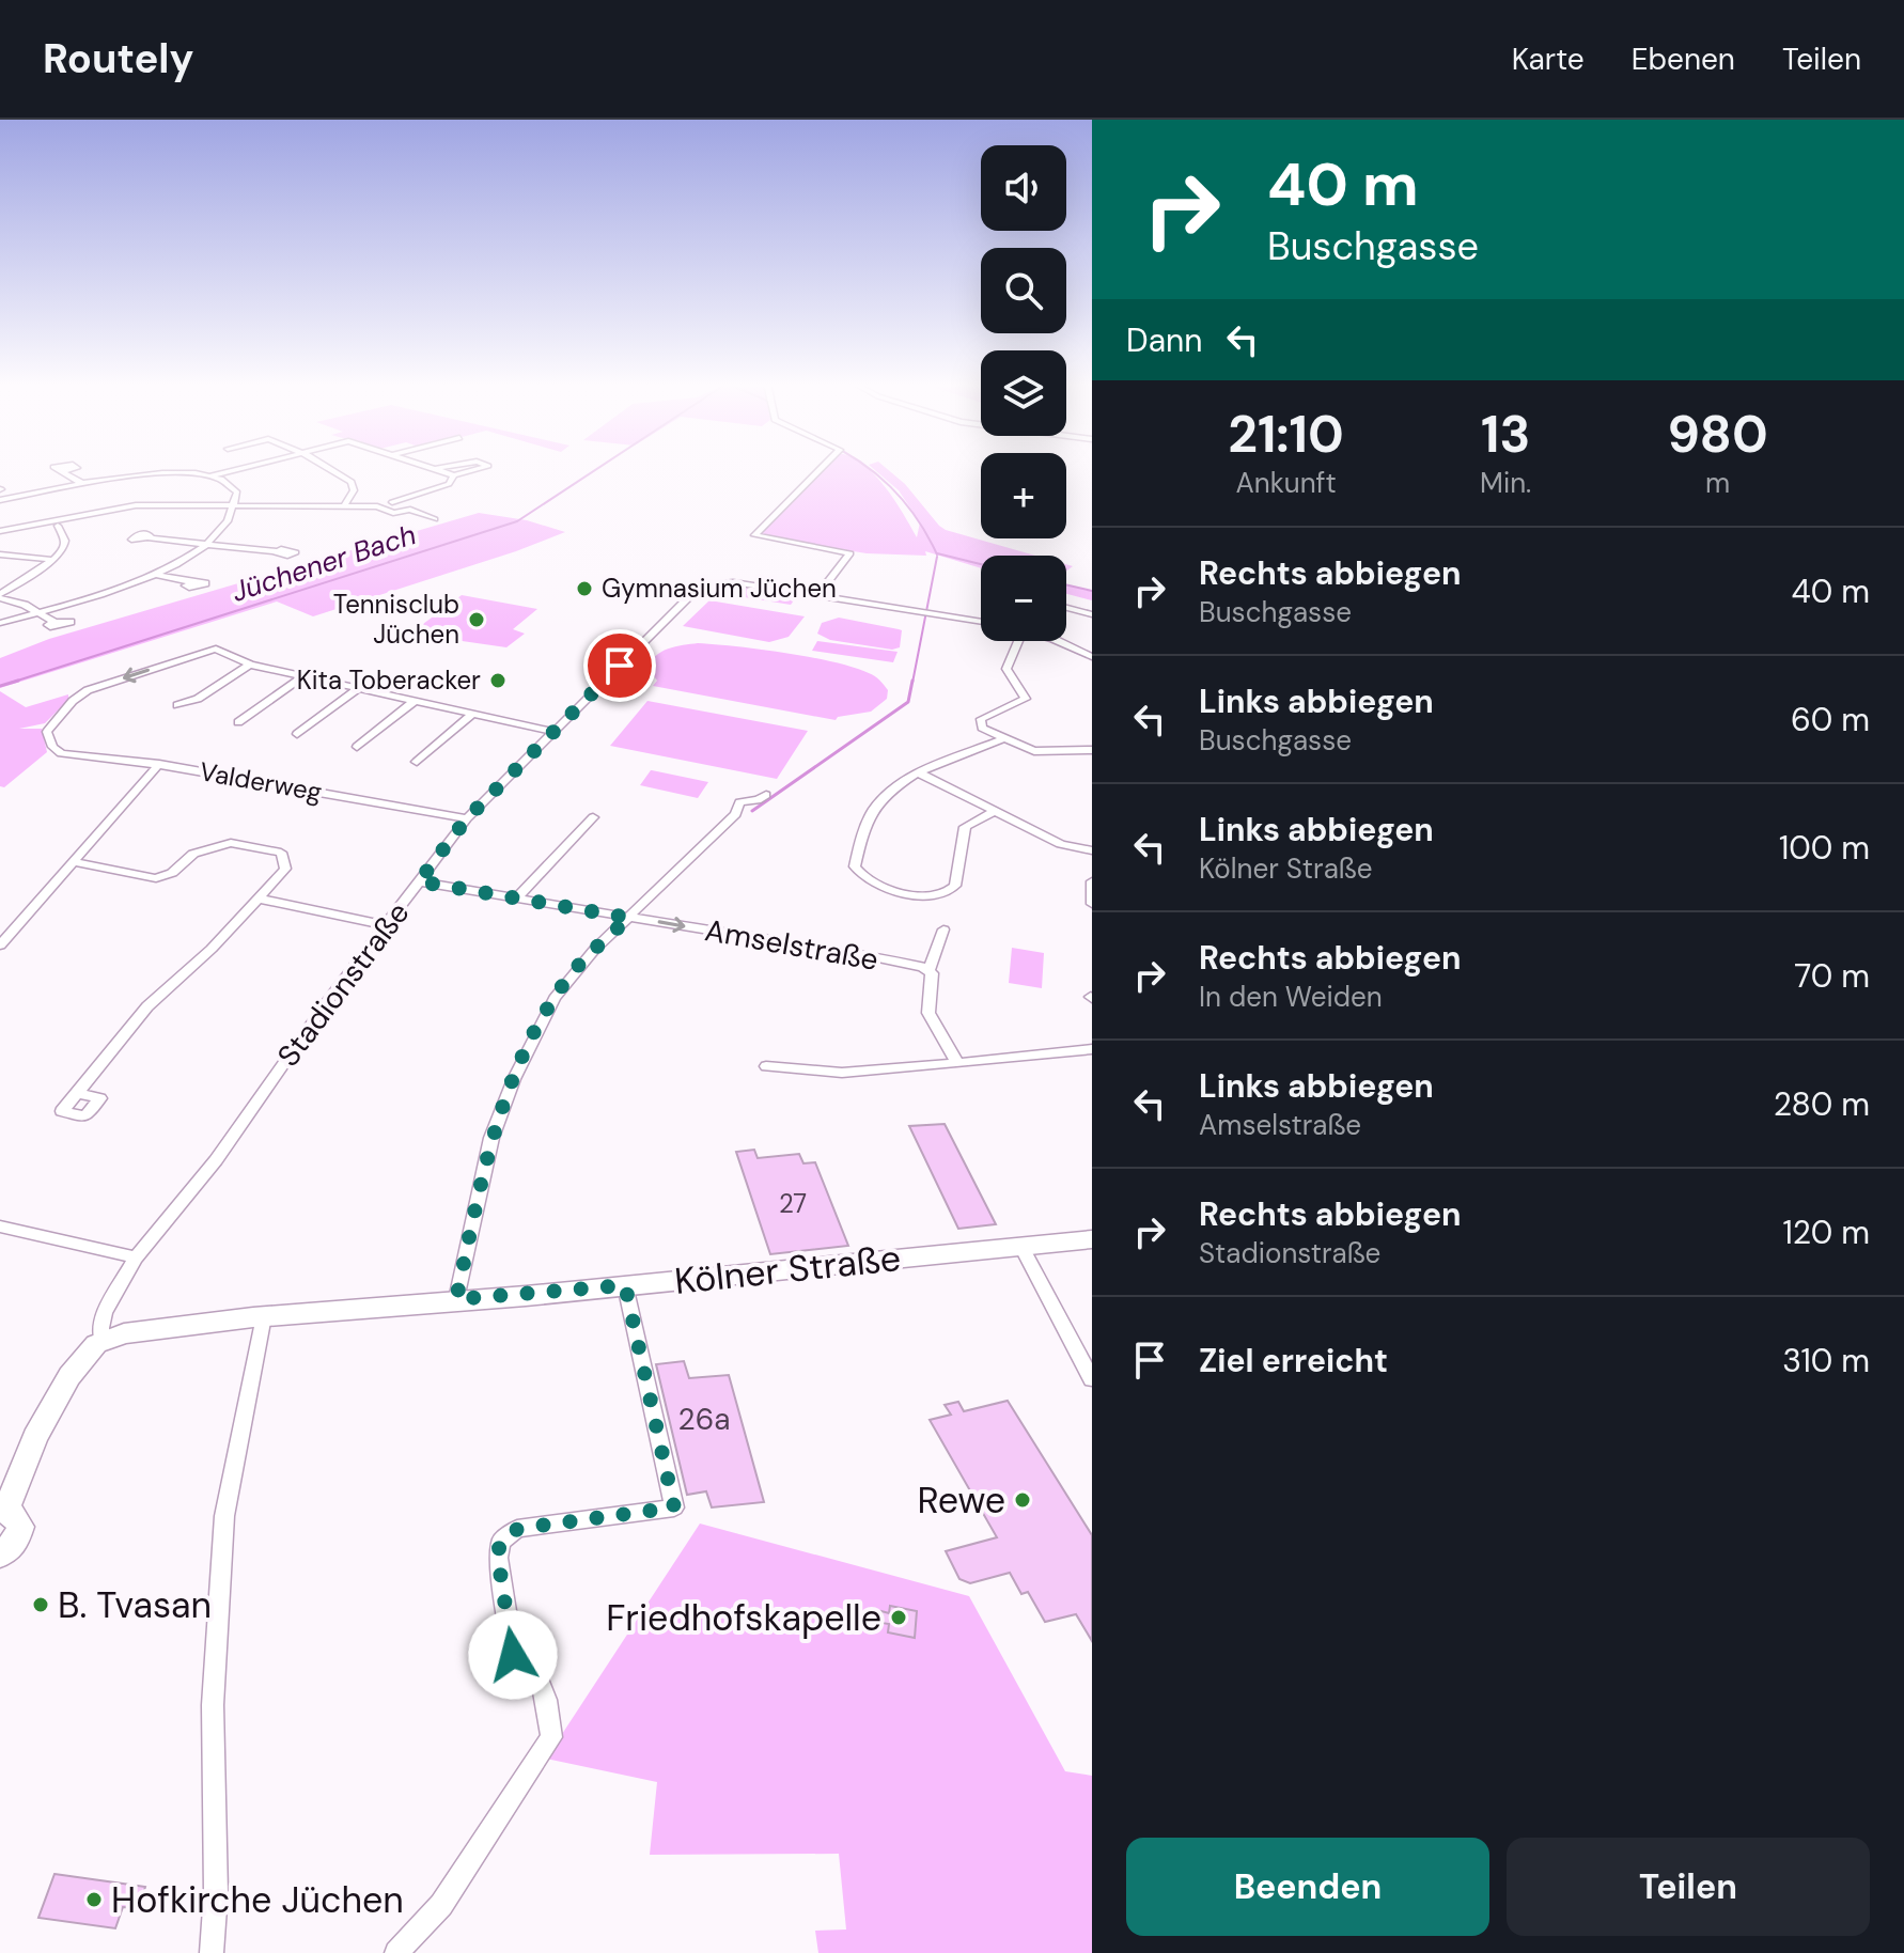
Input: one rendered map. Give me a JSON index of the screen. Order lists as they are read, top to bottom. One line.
{"streets":{"main road":["Kölner Straße"],"street":["Valderweg","Amselstraße","Stadionstraße"]},"crossings":[["Valderweg","Stadionstraße"],["Amselstraße","Stadionstraße"],["Stadionstraße","Kölner Straße"]],"one_way":["Amselstraße"],"water":["Jüchener Bach"],"places":["Gymnasium Jüchen","Tennisclub Jüchen","Kita Toberacker","Rewe","B. Tvasan","Friedhofskapelle","Hofkirche Jüchen"],"house_numbers":["27","26a"],"page":{"header":"Routely","nav":["Karte","Ebenen","Teilen"],"turn":["40 m","Buschgasse"],"map_buttons":["+","−"],"then":"Dann","eta":["21:10","Ankunft","13","Min.","980","m"],"list":[{"name":"Rechts abbiegen","note":"Buschgasse","value":"40 m"},{"name":"Links abbiegen","note":"Buschgasse","value":"60 m"},{"name":"Links abbiegen","note":"Kölner Straße","value":"100 m"},{"name":"Rechts abbiegen","note":"In den Weiden","value":"70 m"},{"name":"Links abbiegen","note":"Amselstraße","value":"280 m"},{"name":"Rechts abbiegen","note":"Stadionstraße","value":"120 m"},{"name":"Ziel erreicht","value":"310 m"}],"buttons":["Beenden","Teilen"]}}
